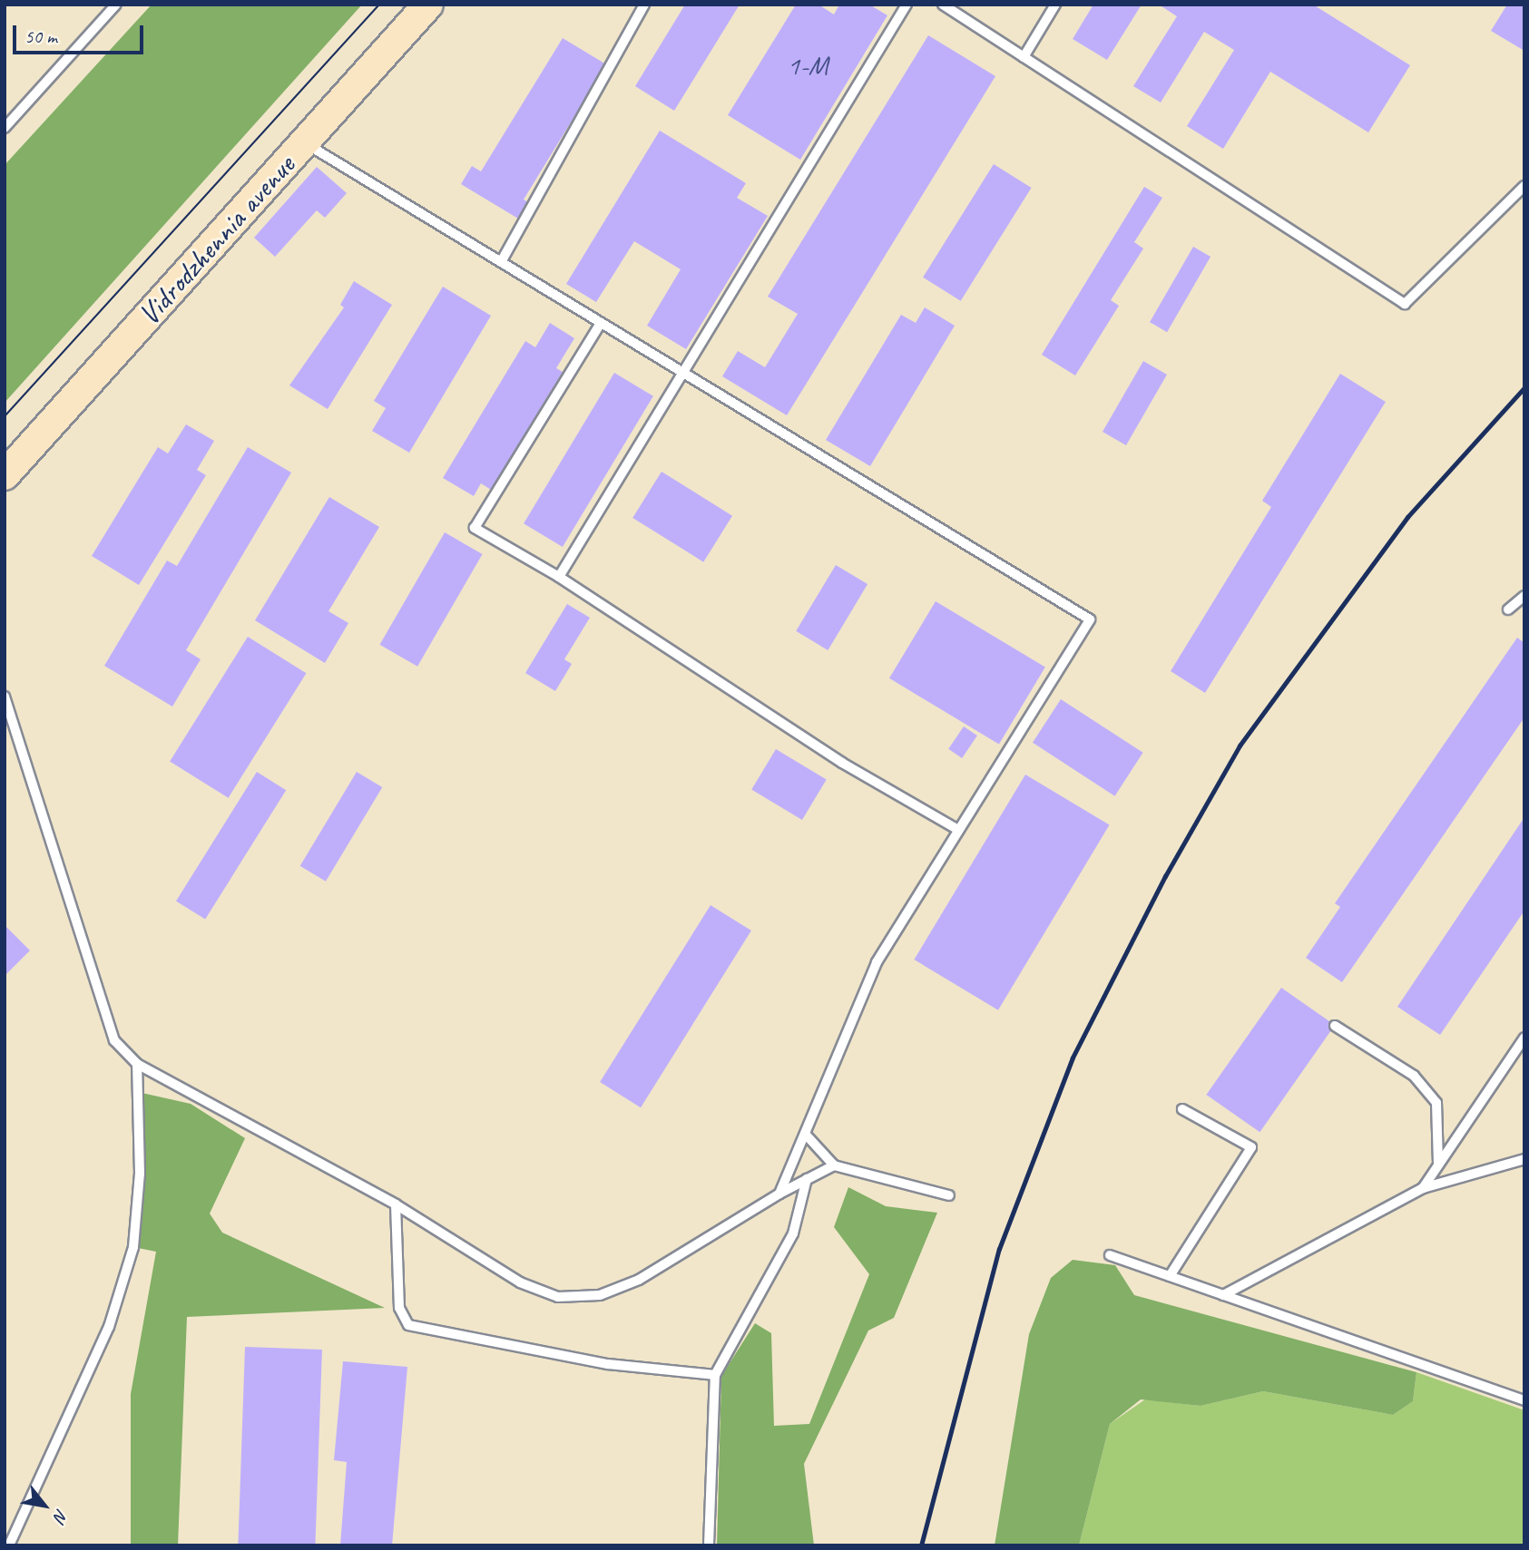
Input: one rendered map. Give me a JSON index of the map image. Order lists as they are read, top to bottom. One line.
{"streets":{"street":["Vidrodzhennia avenue"]},"house_numbers":["1-М"],"scale_bar":"50 m","north":"bottom right"}
